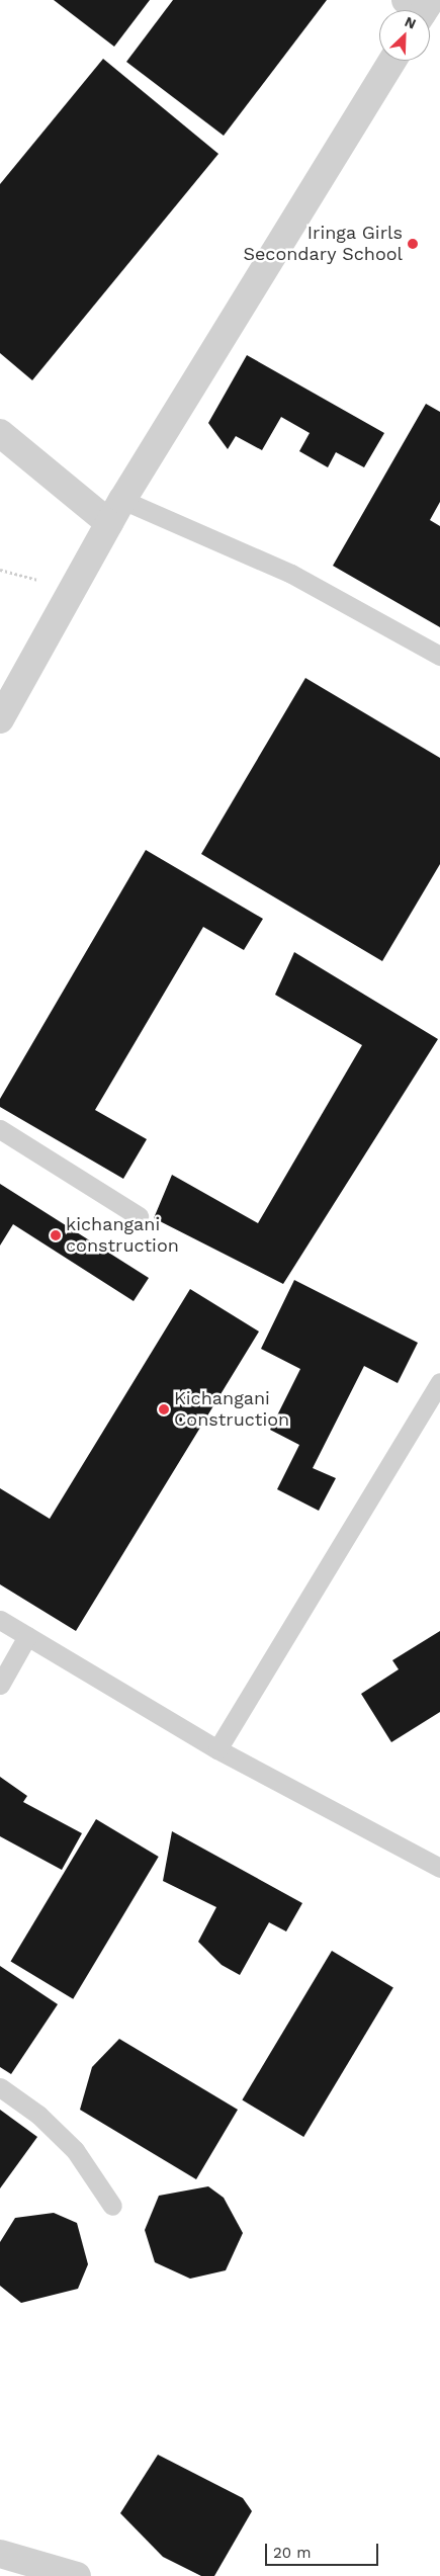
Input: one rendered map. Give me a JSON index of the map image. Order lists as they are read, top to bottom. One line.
{"places":["Iringa Girls Secondary School","kichangani construction","Kichangani Construction"],"scale_bar":"20 m","north":"top right"}
